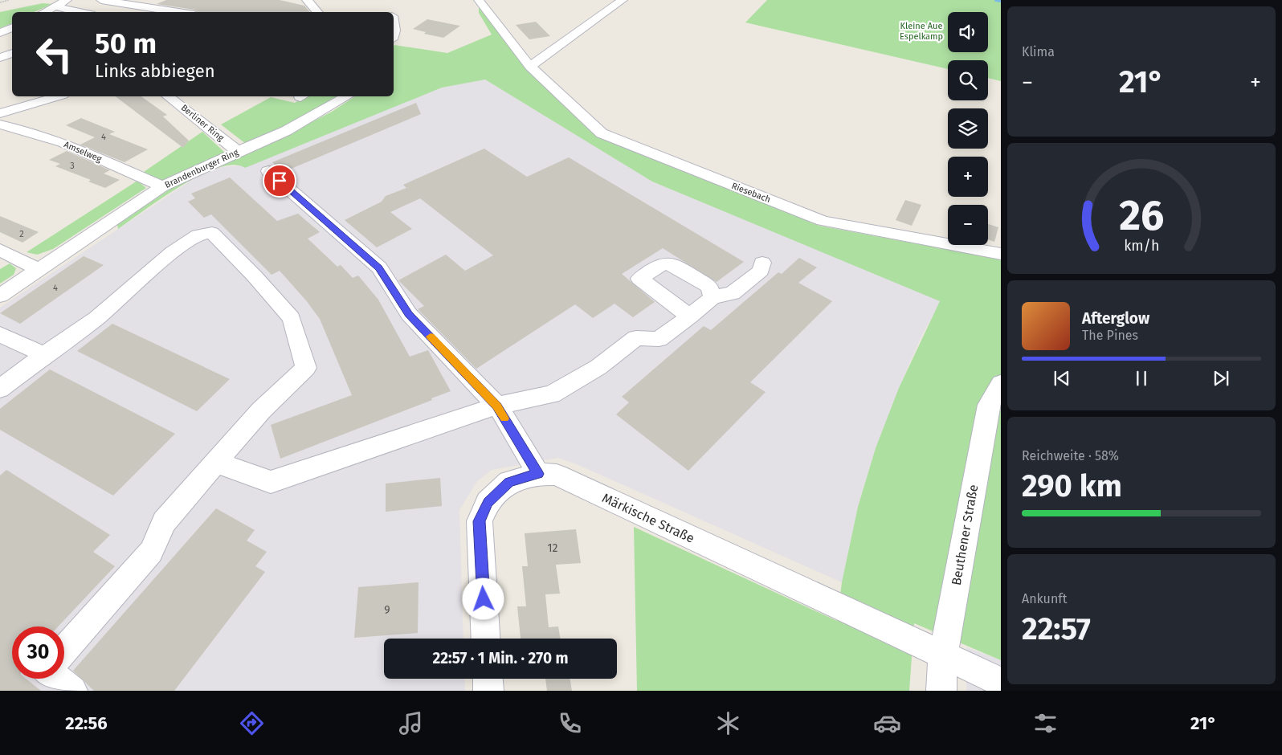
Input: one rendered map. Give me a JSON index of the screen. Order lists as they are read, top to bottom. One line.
{"streets":{"street":["Berliner Ring","Amselweg","Brandenburger Ring","Riesebach","Märkische Straße","Beuthener Straße"]},"crossings":[["Berliner Ring","Brandenburger Ring"],["Amselweg","Brandenburger Ring"],["Märkische Straße","Beuthener Straße"]],"parks":["Kleine Aue Espelkamp"],"house_numbers":["4","3","2","4","12","9"],"page":{"tile":["Klima",["Reichweite · 58%","290 km"],["Ankunft","22:57"]],"map_buttons":["+","−"],"turn":["50 m","Links abbiegen"],"heat":["−","21°","+"],"song":["Afterglow","The Pines"],"limit":"30","trip":"22:57 · 1 Min. · 270 m","tabs":["22:56","21°"],"gauge":["26","km/h"]}}
